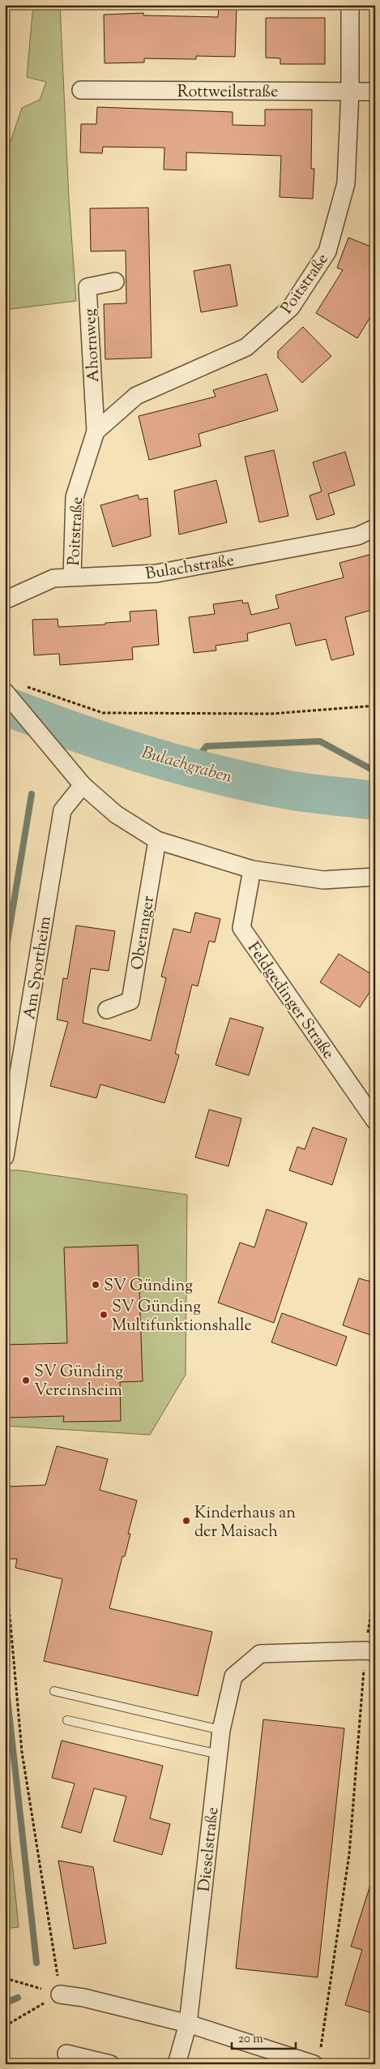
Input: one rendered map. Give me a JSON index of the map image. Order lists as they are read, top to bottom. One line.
{"streets":{"street":["Rottweilstraße","Poitstraße","Ahornweg","Bulachstraße","Oberanger","Am Sportheim","Feldgedinger Straße","Dieselstraße"]},"crossings":[["Rottweilstraße","Poitstraße"],["Poitstraße","Ahornweg"],["Poitstraße","Bulachstraße"]],"water":["Bulachgraben"],"places":["SV Günding","SV Günding Multifunktionshalle","SV Günding Vereinsheim","Kinderhaus an der Maisach"],"scale_bar":"20 m"}
